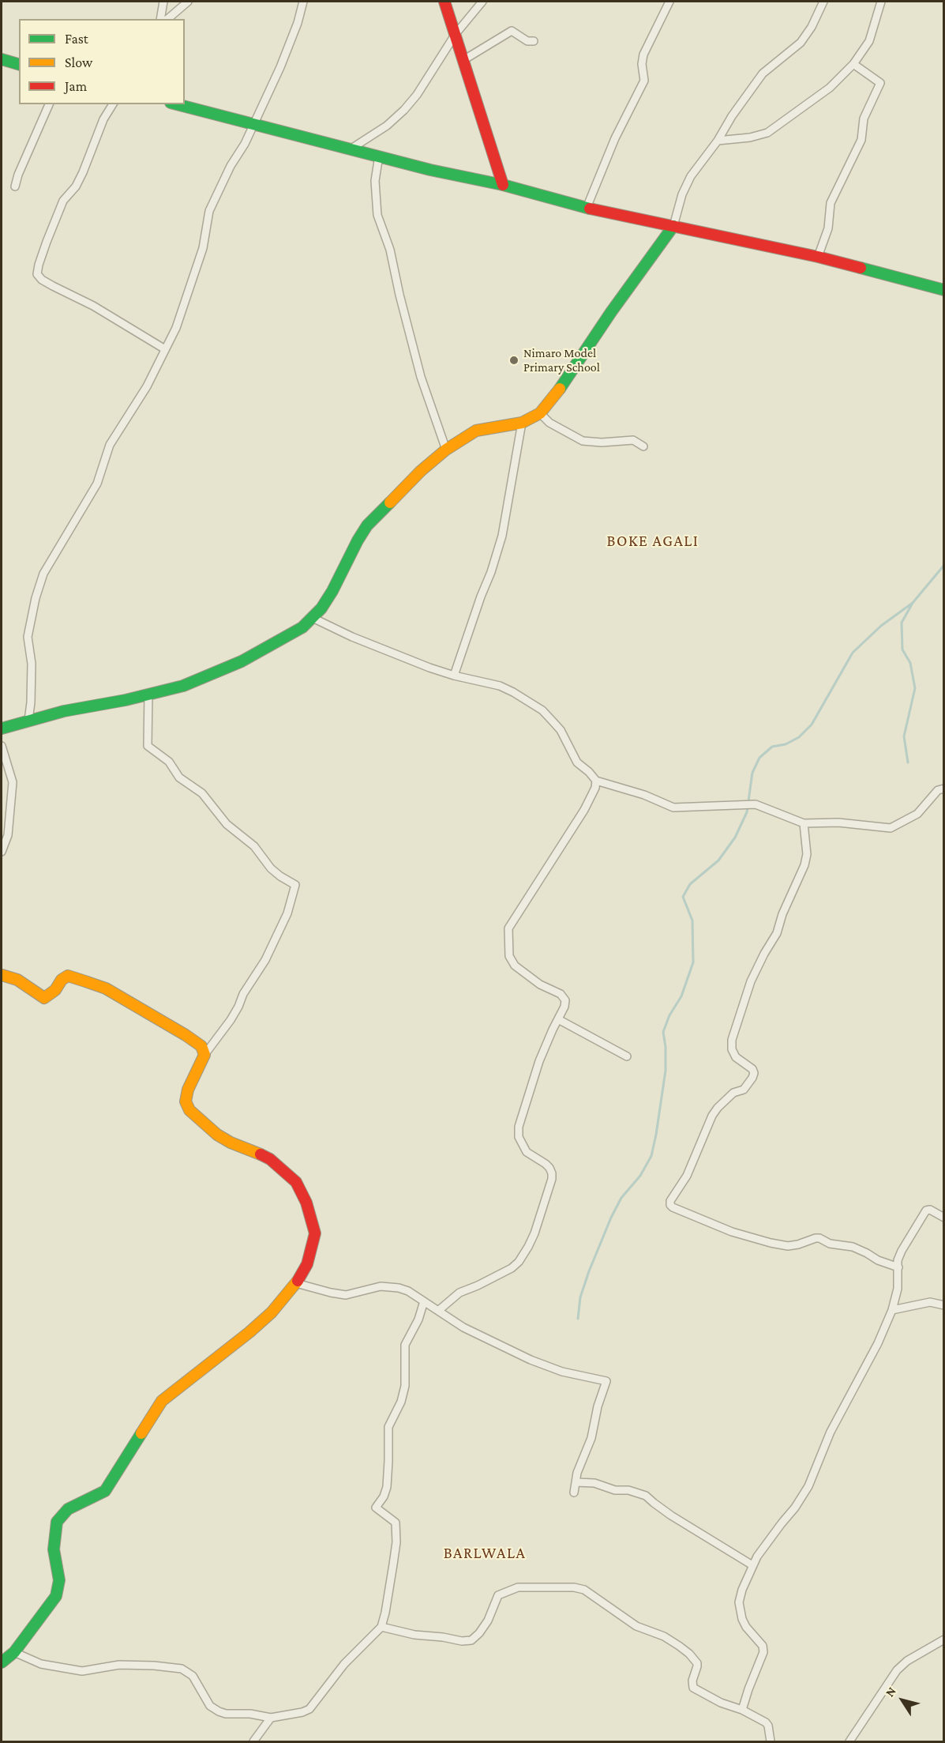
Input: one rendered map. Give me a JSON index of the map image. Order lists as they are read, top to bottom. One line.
{"districts":["BOKE AGALI","BARLWALA"],"places":["Nimaro Model Primary School"],"legend":["Fast","Slow","Jam"],"north":"top left"}
